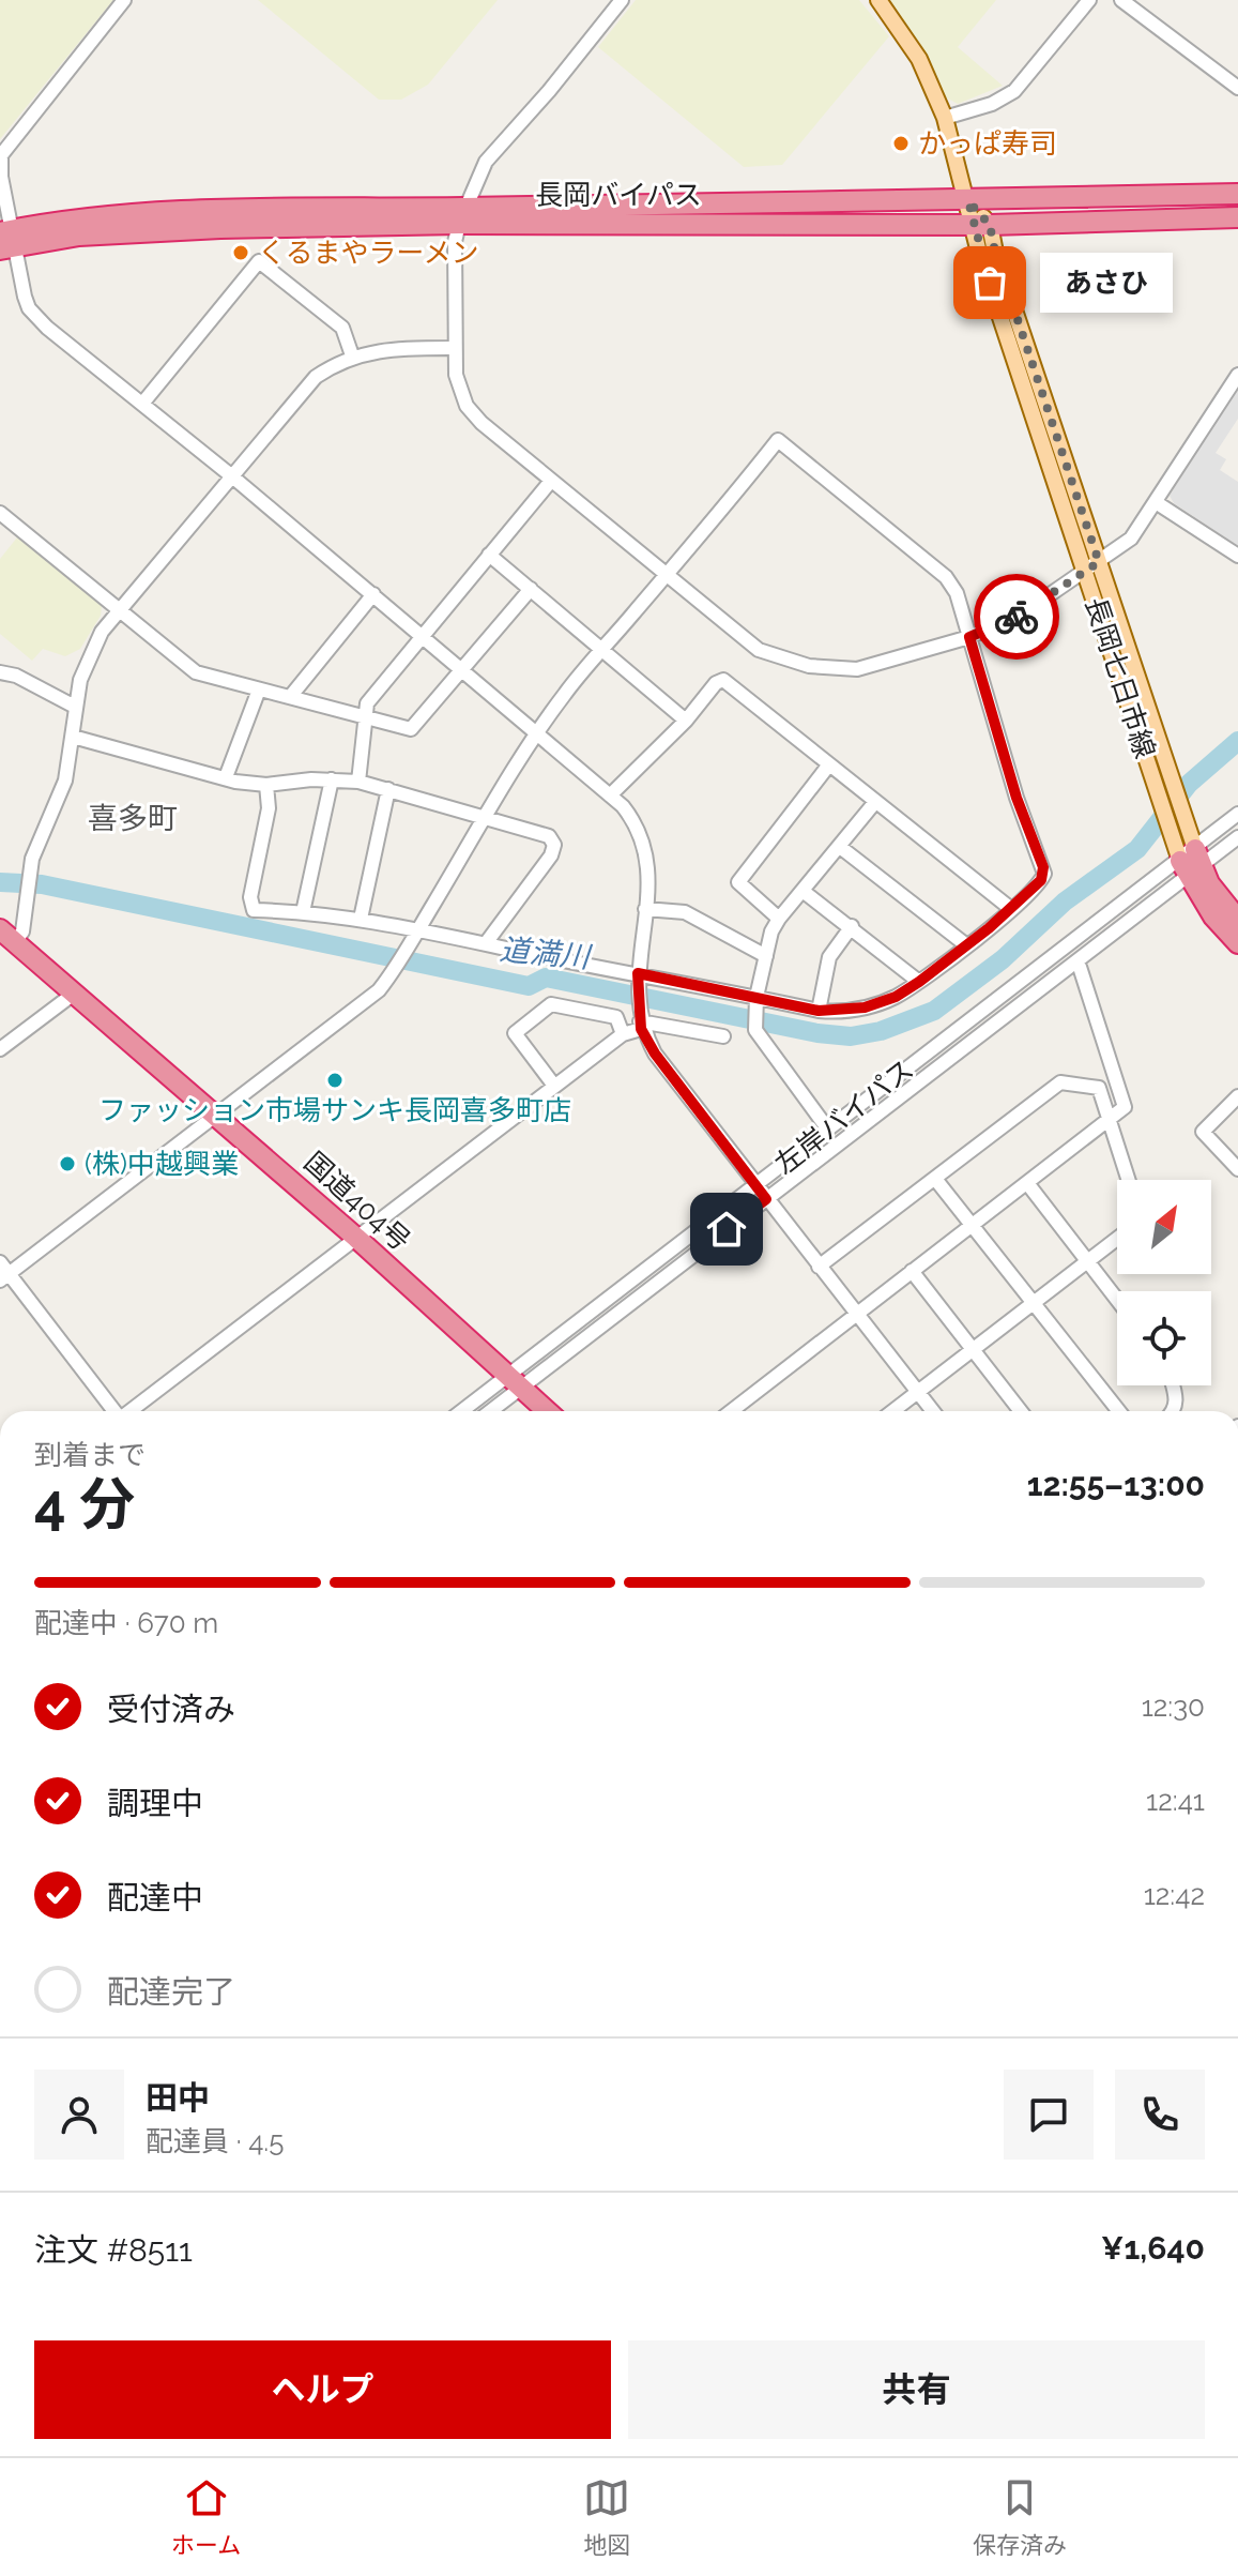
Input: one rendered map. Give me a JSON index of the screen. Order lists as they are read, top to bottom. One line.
{"streets":{"highway":["長岡バイパス","国道404号"],"main road":["長岡七日市線"],"street":["左岸バイパス"]},"crossings":[["長岡バイパス","長岡七日市線"],["長岡七日市線","左岸バイパス"],["左岸バイパス","国道404号"]],"districts":["喜多町"],"water":["道満川"],"places":["かっぱ寿司","くるまやラーメン","あさひ","ファッション市場サンキ長岡喜多町店","(株)中越興業"],"north":"top right","page":{"bubble":"あさひ","heading":["4 分","到着まで","12:55–13:00"],"panel":["田中","配達員 · 4.5","注文 #8511","¥1,640"],"bar":"配達中 · 670 m","list":[["受付済み","12:30"],["調理中","12:41"],["配達中","12:42"],"配達完了"],"buttons":["ヘルプ","共有"],"tabs":["ホーム","地図","保存済み"]}}
